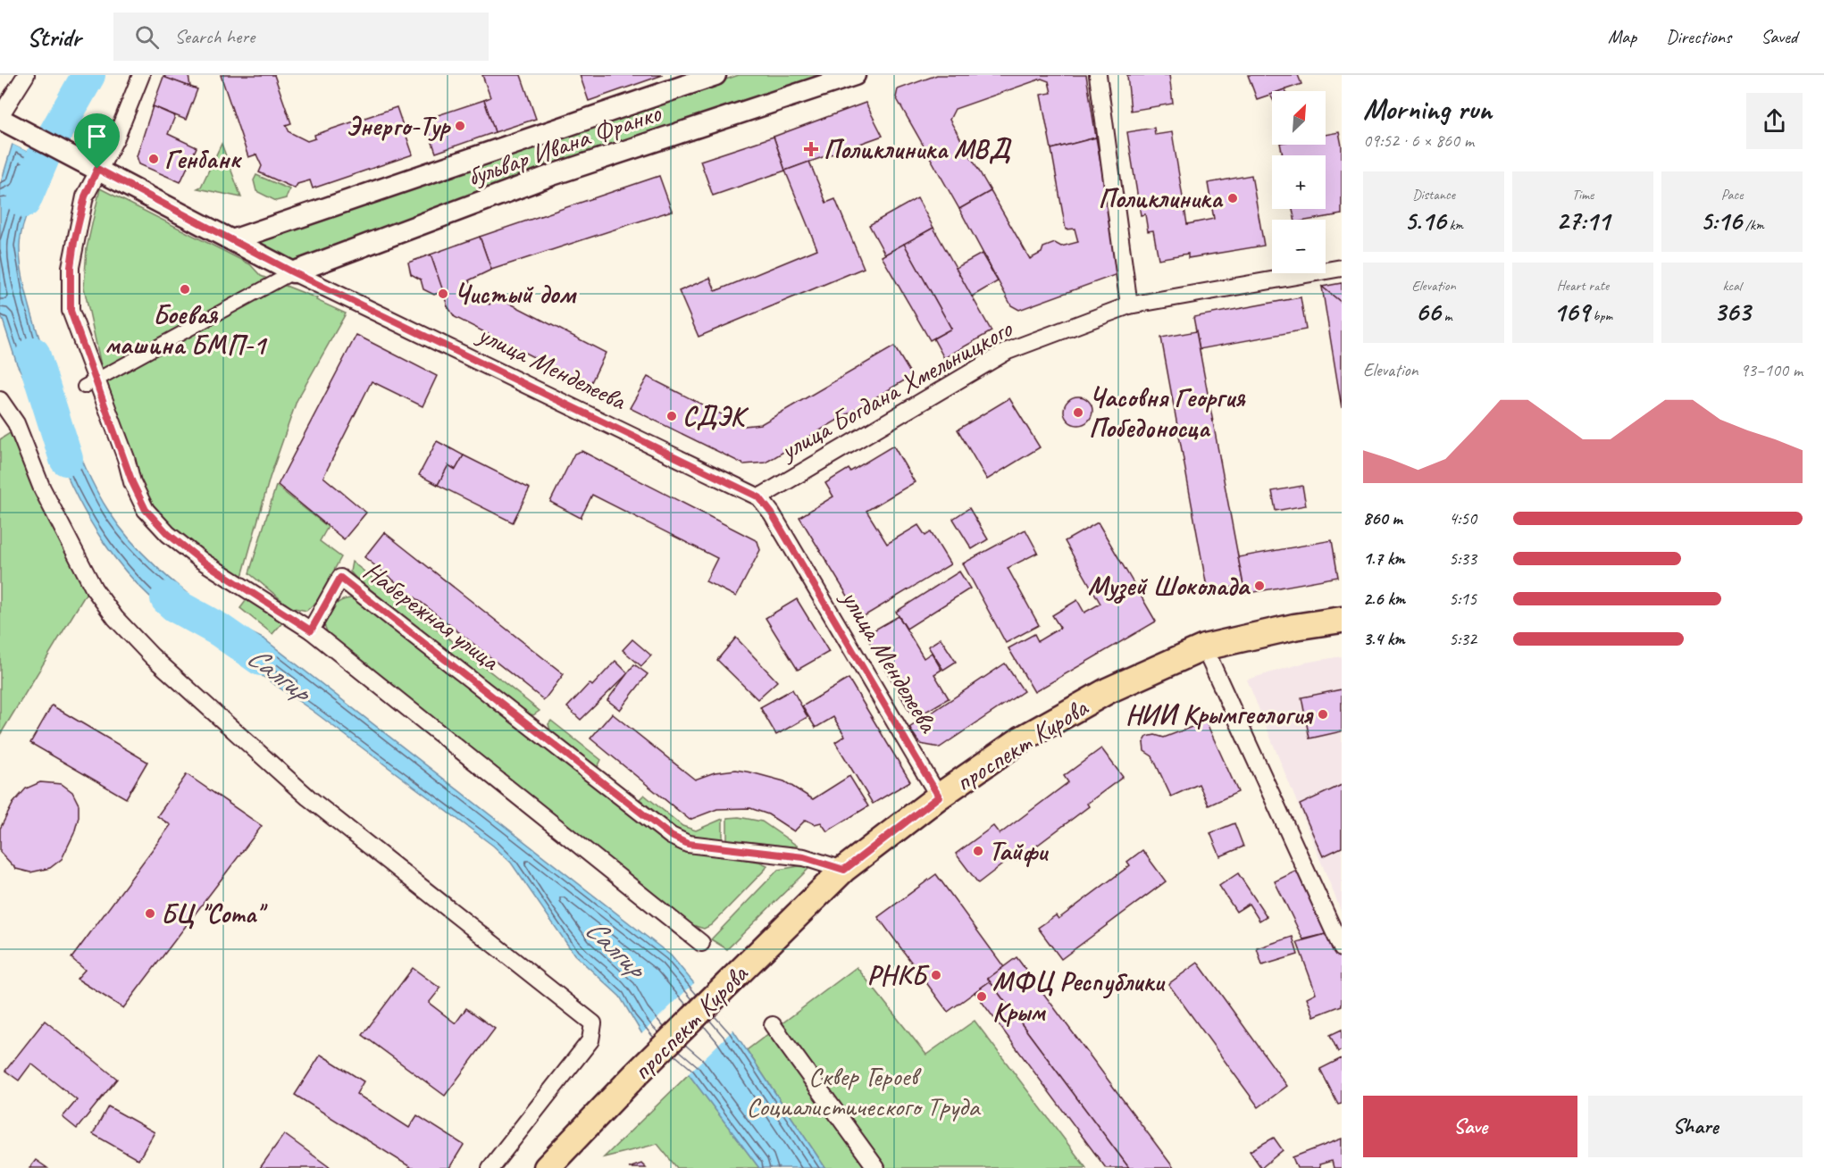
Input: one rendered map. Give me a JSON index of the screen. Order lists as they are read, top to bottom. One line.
{"streets":{"main road":["проспект Кирова"],"street":["бульвар Ивана Франко","улица Менделеева","улица Богдана Хмельницкого","Набережная улица"]},"crossings":[["бульвар Ивана Франко","улица Менделеева"],["улица Менделеева","улица Богдана Хмельницкого"],["улица Менделеева","проспект Кирова"],["Набережная улица","проспект Кирова"]],"water":["Салгир"],"parks":["Сквер Героев Социалистического Труда"],"places":{"other":["Энерго-Тур","Генбанк","Поликлиника","Боевая машина БМП-1","Чистый дом","Часовня Георгия Победоносца","СДЭК","Музей Шоколада","НИИ Крымгеология","Тайфи","БЦ \"Сота\"","РНКБ","МФЦ Республики Крым"],"health":["Поликлиника МВД"]},"north":"top right","page":{"header":"Stridr","search":"Search here","nav":["Map","Directions","Saved"],"heading":["Morning run","09:52 · 6 × 860 m"],"map_buttons":["+","−"],"stats":[["Distance","5.16 km"],["Time","27:11"],["Pace","5:16 /km"],["Elevation","66 m"],["Heart rate","169 bpm"],["kcal","363"]],"chart":["Elevation","93–100 m"],"list":[{"name":"860 m","note":"4:50"},{"name":"1.7 km","note":"5:33"},{"name":"2.6 km","note":"5:15"},{"name":"3.4 km","note":"5:32"}],"buttons":["Save","Share"]}}
